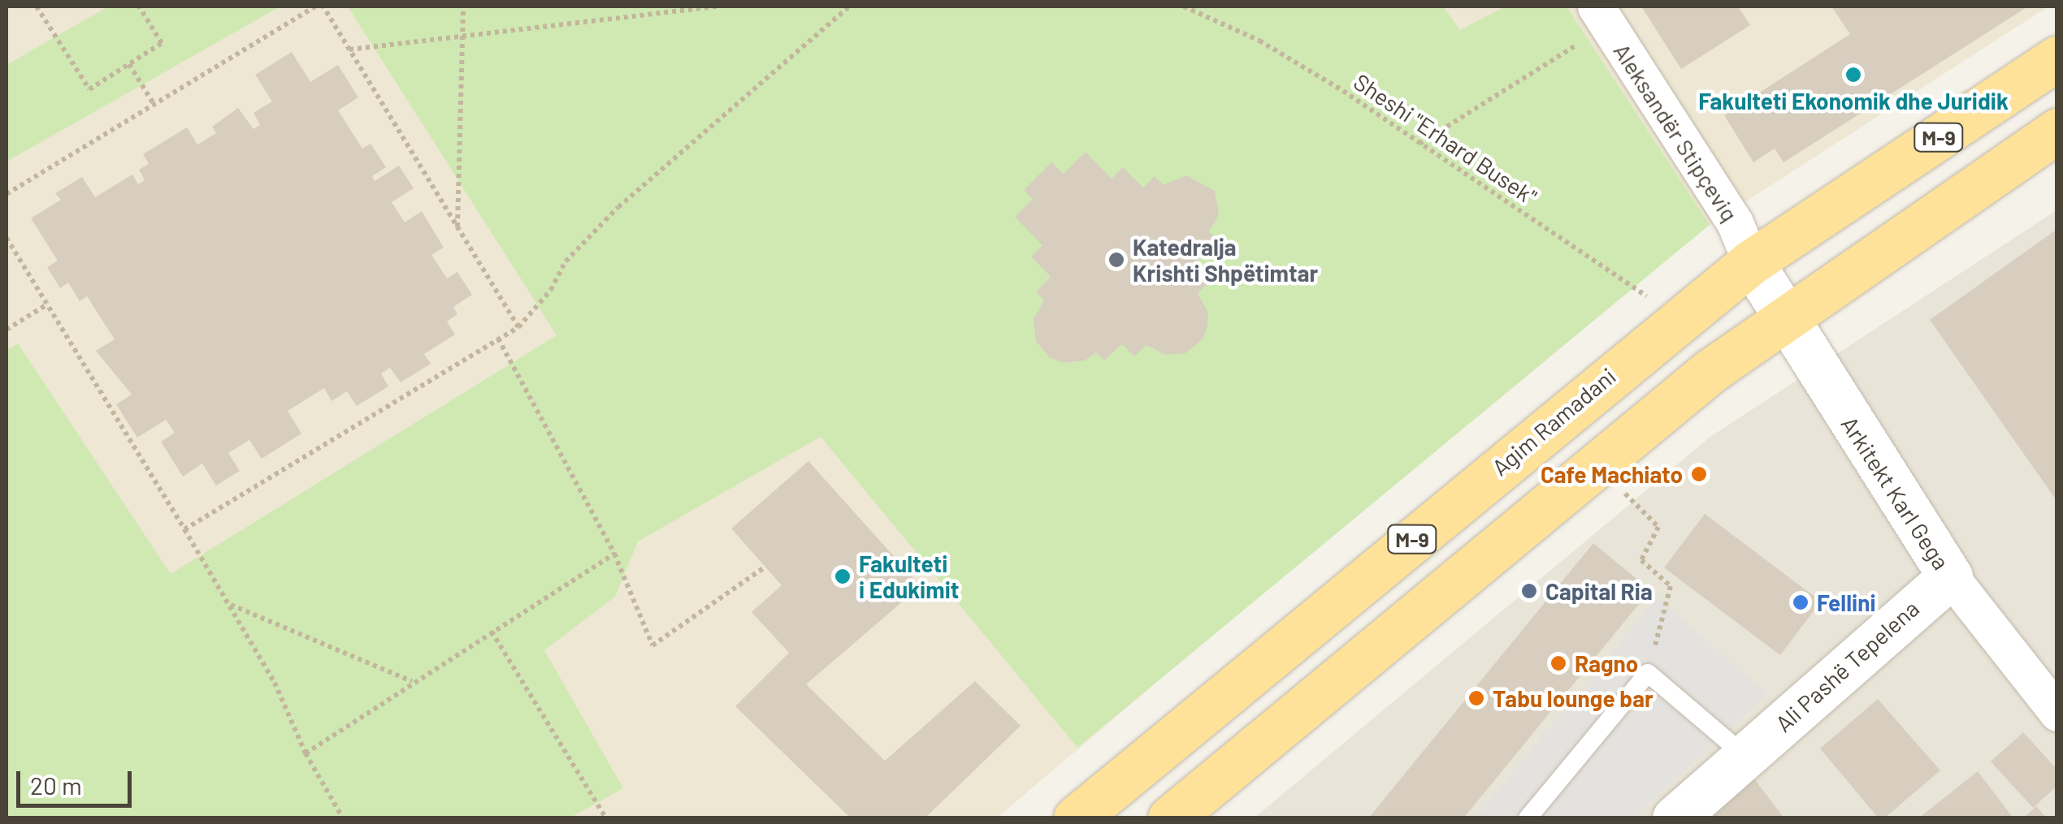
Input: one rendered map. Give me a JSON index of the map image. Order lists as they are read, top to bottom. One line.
{"streets":{"main road":["M-9","Agim Ramadani"],"street":["Aleksandër Stipçeviq","Arkitekt Karl Gega","Ali Pashë Tepelena"],"path":["Sheshi \"Erhard Busek\""]},"crossings":[["Aleksandër Stipçeviq","Agim Ramadani"],["Aleksandër Stipçeviq","Arkitekt Karl Gega"],["M-9","Arkitekt Karl Gega"],["Sheshi \"Erhard Busek\"","Agim Ramadani"],["Agim Ramadani","Arkitekt Karl Gega"],["Arkitekt Karl Gega","Ali Pashë Tepelena"]],"places":["Fakulteti Ekonomik dhe Juridik","Katedralja Krishti Shpëtimtar","Cafe Machiato","Fakulteti i Edukimit","Capital Ria","Fellini","Ragno","Tabu lounge bar"],"scale_bar":"20 m"}
